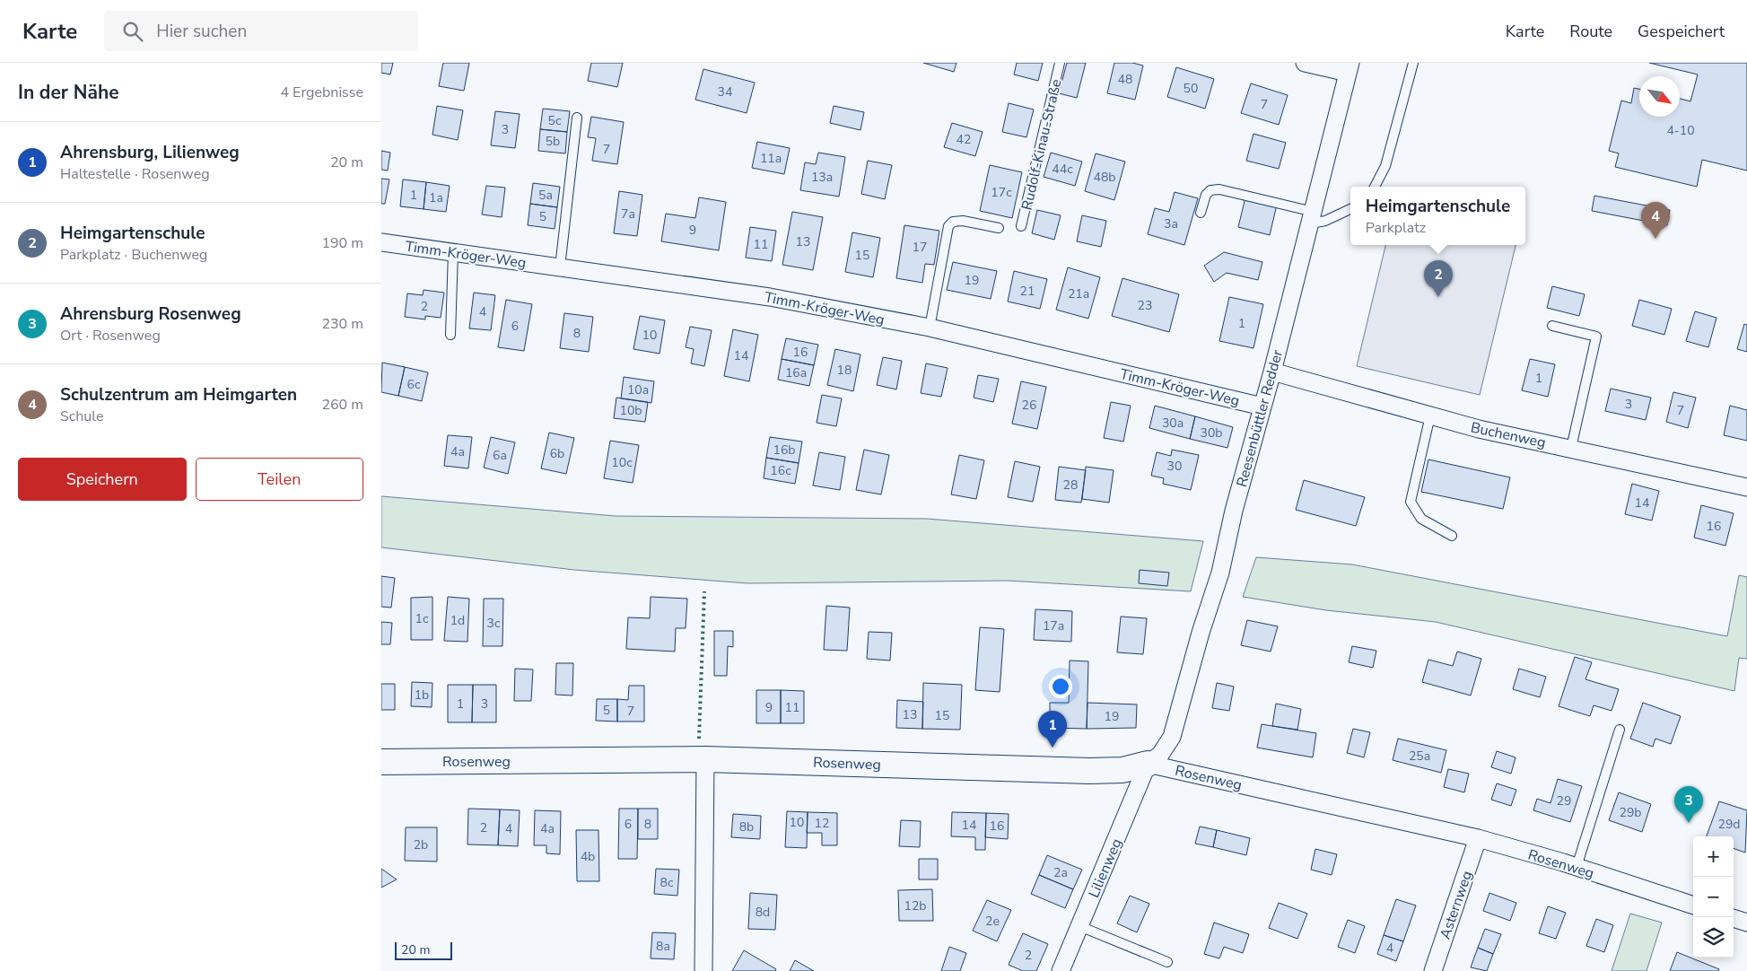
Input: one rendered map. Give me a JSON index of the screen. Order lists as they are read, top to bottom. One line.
{"streets":{"street":["Timm-Kröger-Weg","Reesenbüttler Redder","Buchenweg","Rosenweg","Lilienweg","Asternweg"],"lane":["Rudolf-Kinau-Straße"]},"crossings":[["Timm-Kröger-Weg","Reesenbüttler Redder"],["Reesenbüttler Redder","Buchenweg"],["Reesenbüttler Redder","Rosenweg"],["Reesenbüttler Redder","Lilienweg"],["Rosenweg","Lilienweg"],["Rosenweg","Asternweg"]],"house_numbers":["48","50","34","7","5c","3","4-10","42","5b","7","11a","44c","13a","48b","17c","1","5a","1a","7a","5","3a","9","13","11","17","15","19","21","21a","23","2","4","1","6","8","10","16","14","18","16a","1","6c","10a","3","26","10b","7","30a","30b","16b","4a","6b","6a","10c","30","16c","28","14","16","1c","1d","3c","17a","1b","1","3","9","11","5","7","13","15","19","25a","29","29b","10","12","6","8","29d","14","16","8b","2","4","4a","2b","4b","2a","8c","12b","8d","2e","8a","4","2"],"scale_bar":"20 m","north":"bottom right","page":{"header":"Karte","search":"Hier suchen","nav":["Karte","Route","Gespeichert"],"heading":["In der Nähe","4 Ergebnisse"],"list":[{"mark":"1","name":"Ahrensburg, Lilienweg","note":"Haltestelle · Rosenweg","value":"20 m"},{"mark":"2","name":"Heimgartenschule","note":"Parkplatz · Buchenweg","value":"190 m"},{"mark":"3","name":"Ahrensburg Rosenweg","note":"Ort · Rosenweg","value":"230 m"},{"mark":"4","name":"Schulzentrum am Heimgarten","note":"Schule","value":"260 m"}],"popup":["Heimgartenschule","Parkplatz"],"pins":["4","2","1","3"],"buttons":["Speichern","Teilen"],"map_buttons":["+","−"],"scale":"20 m"}}
